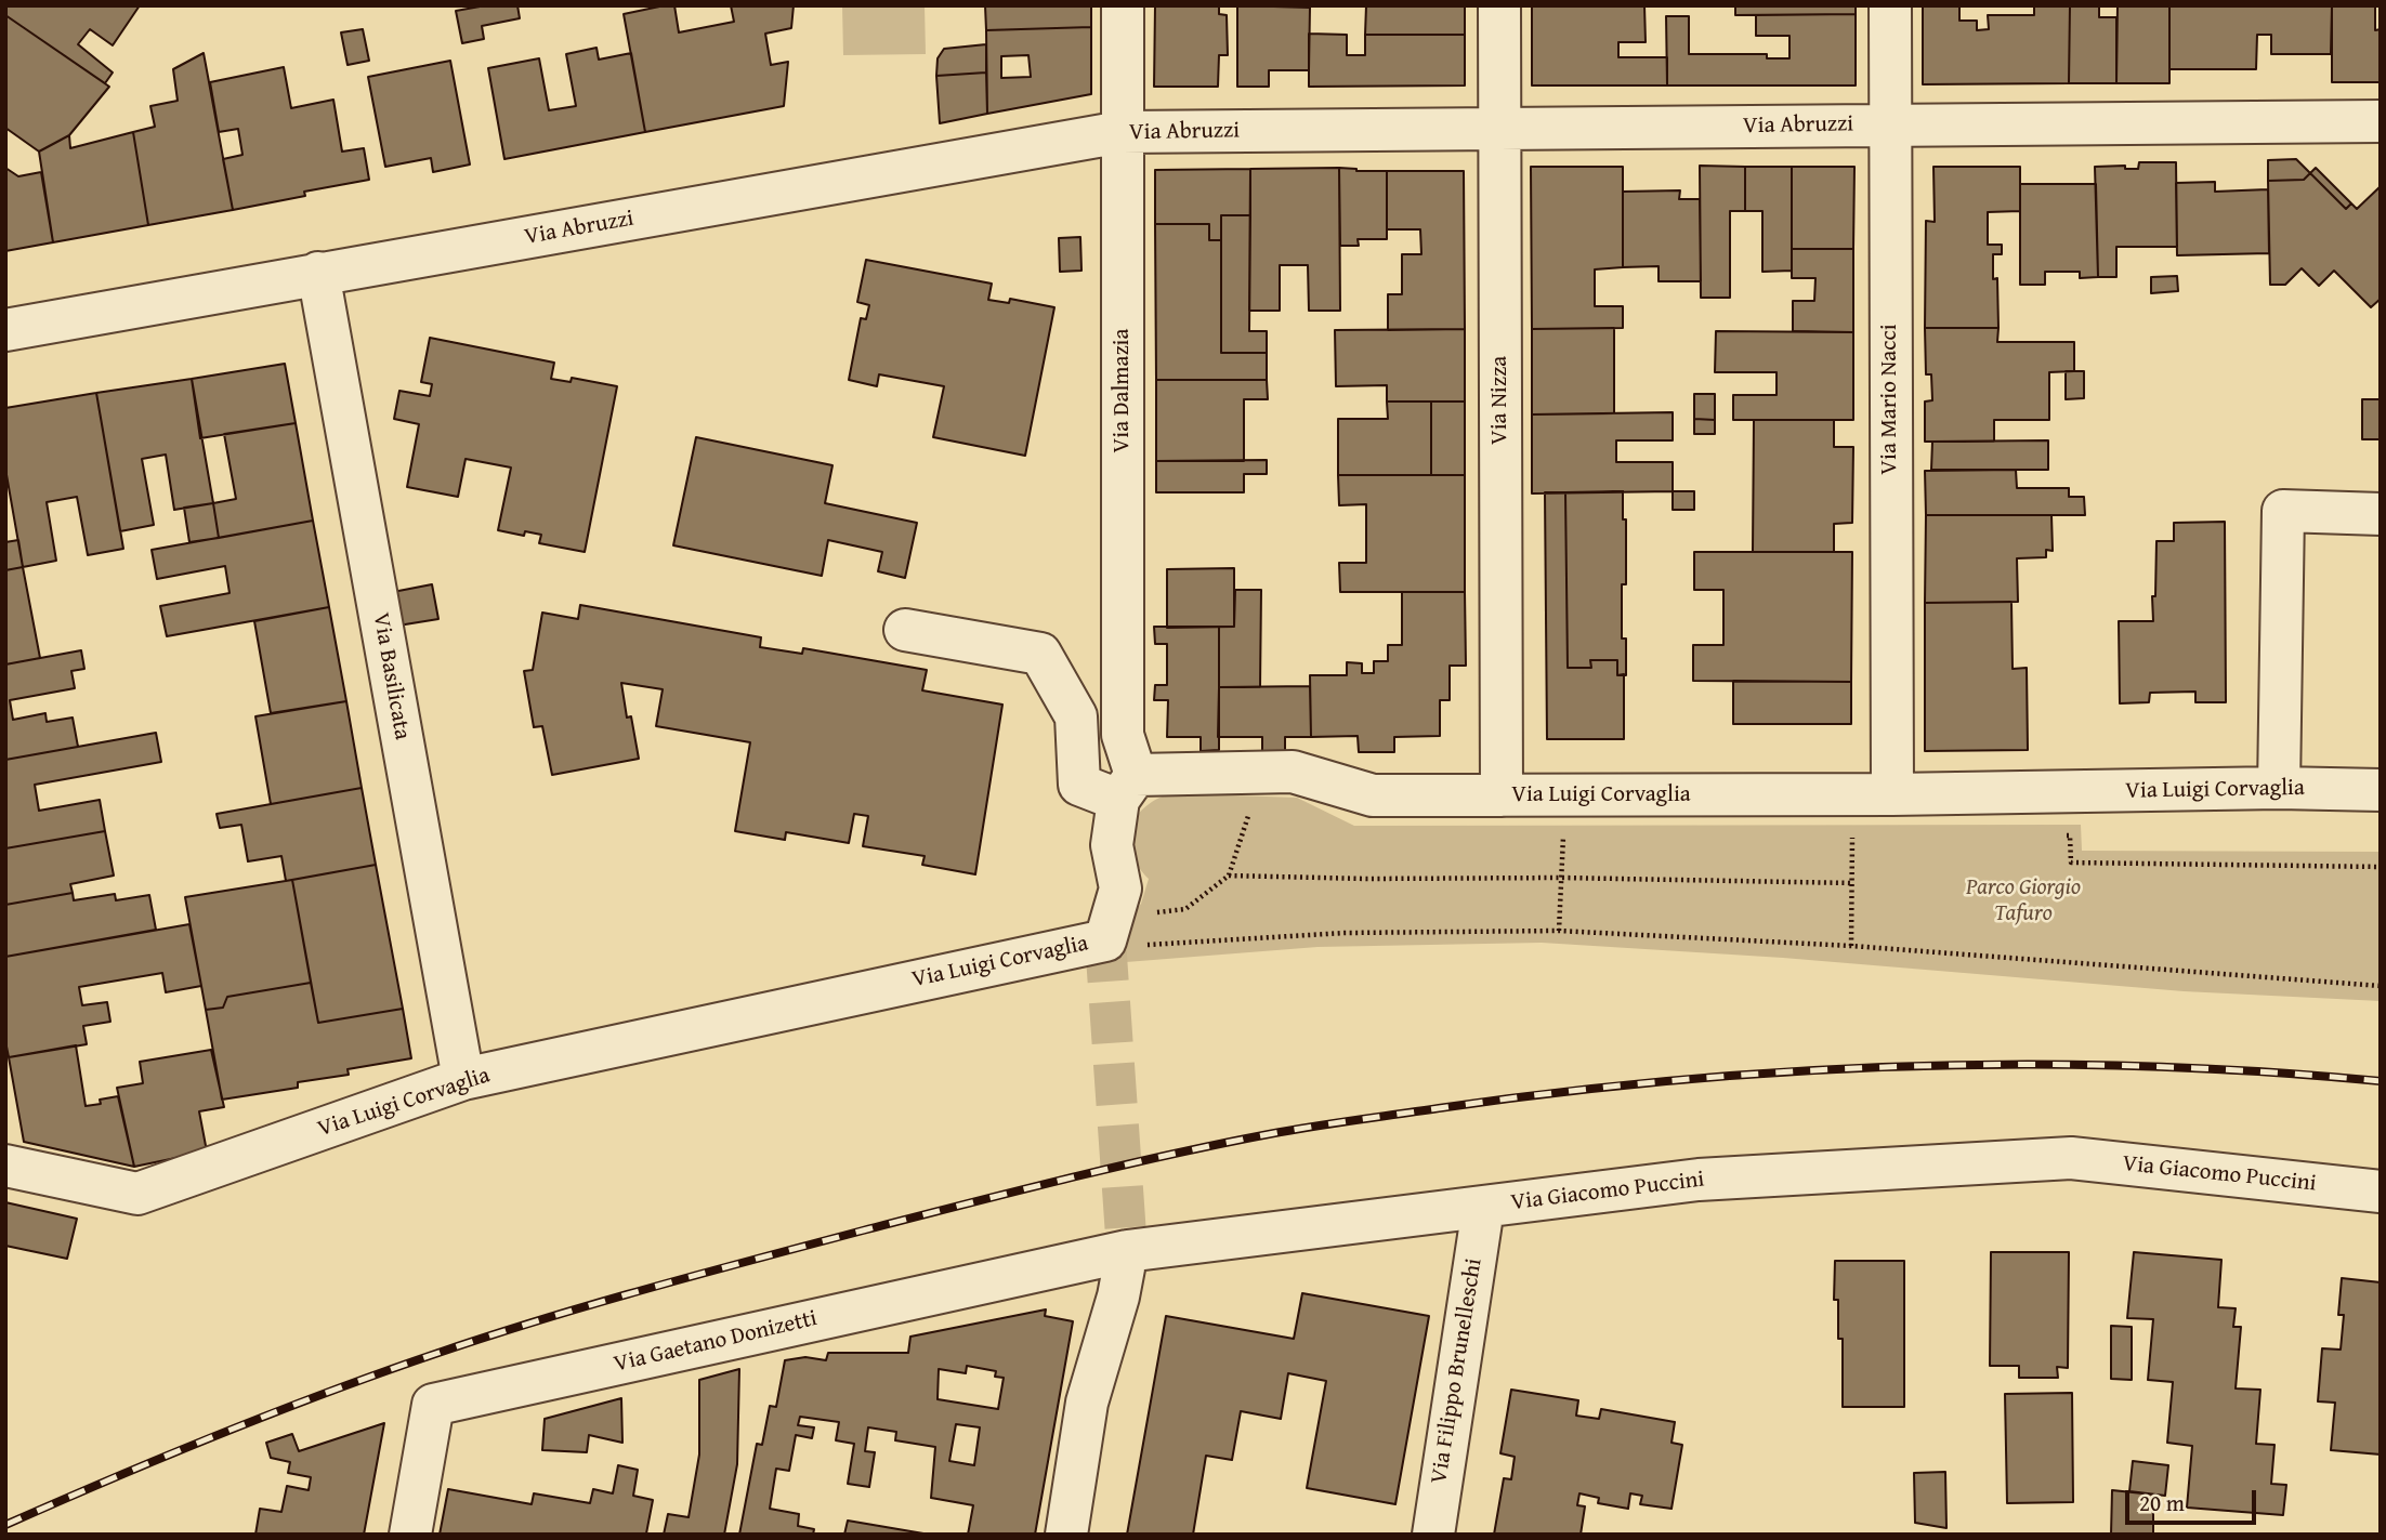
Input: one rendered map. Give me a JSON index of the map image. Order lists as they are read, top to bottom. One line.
{"streets":{"street":["Via Abruzzi","Via Dalmazia","Via Mario Nacci","Via Nizza","Via Basilicata","Via Luigi Corvaglia","Via Giacomo Puccini","Via Gaetano Donizetti","Via Filippo Brunelleschi"]},"crossings":[["Via Abruzzi","Via Dalmazia"],["Via Abruzzi","Via Mario Nacci"],["Via Abruzzi","Via Nizza"],["Via Abruzzi","Via Basilicata"],["Via Dalmazia","Via Luigi Corvaglia"],["Via Mario Nacci","Via Luigi Corvaglia"],["Via Nizza","Via Luigi Corvaglia"],["Via Basilicata","Via Luigi Corvaglia"],["Via Giacomo Puccini","Via Gaetano Donizetti"],["Via Giacomo Puccini","Via Filippo Brunelleschi"]],"parks":["Parco Giorgio Tafuro"],"scale_bar":"20 m"}
